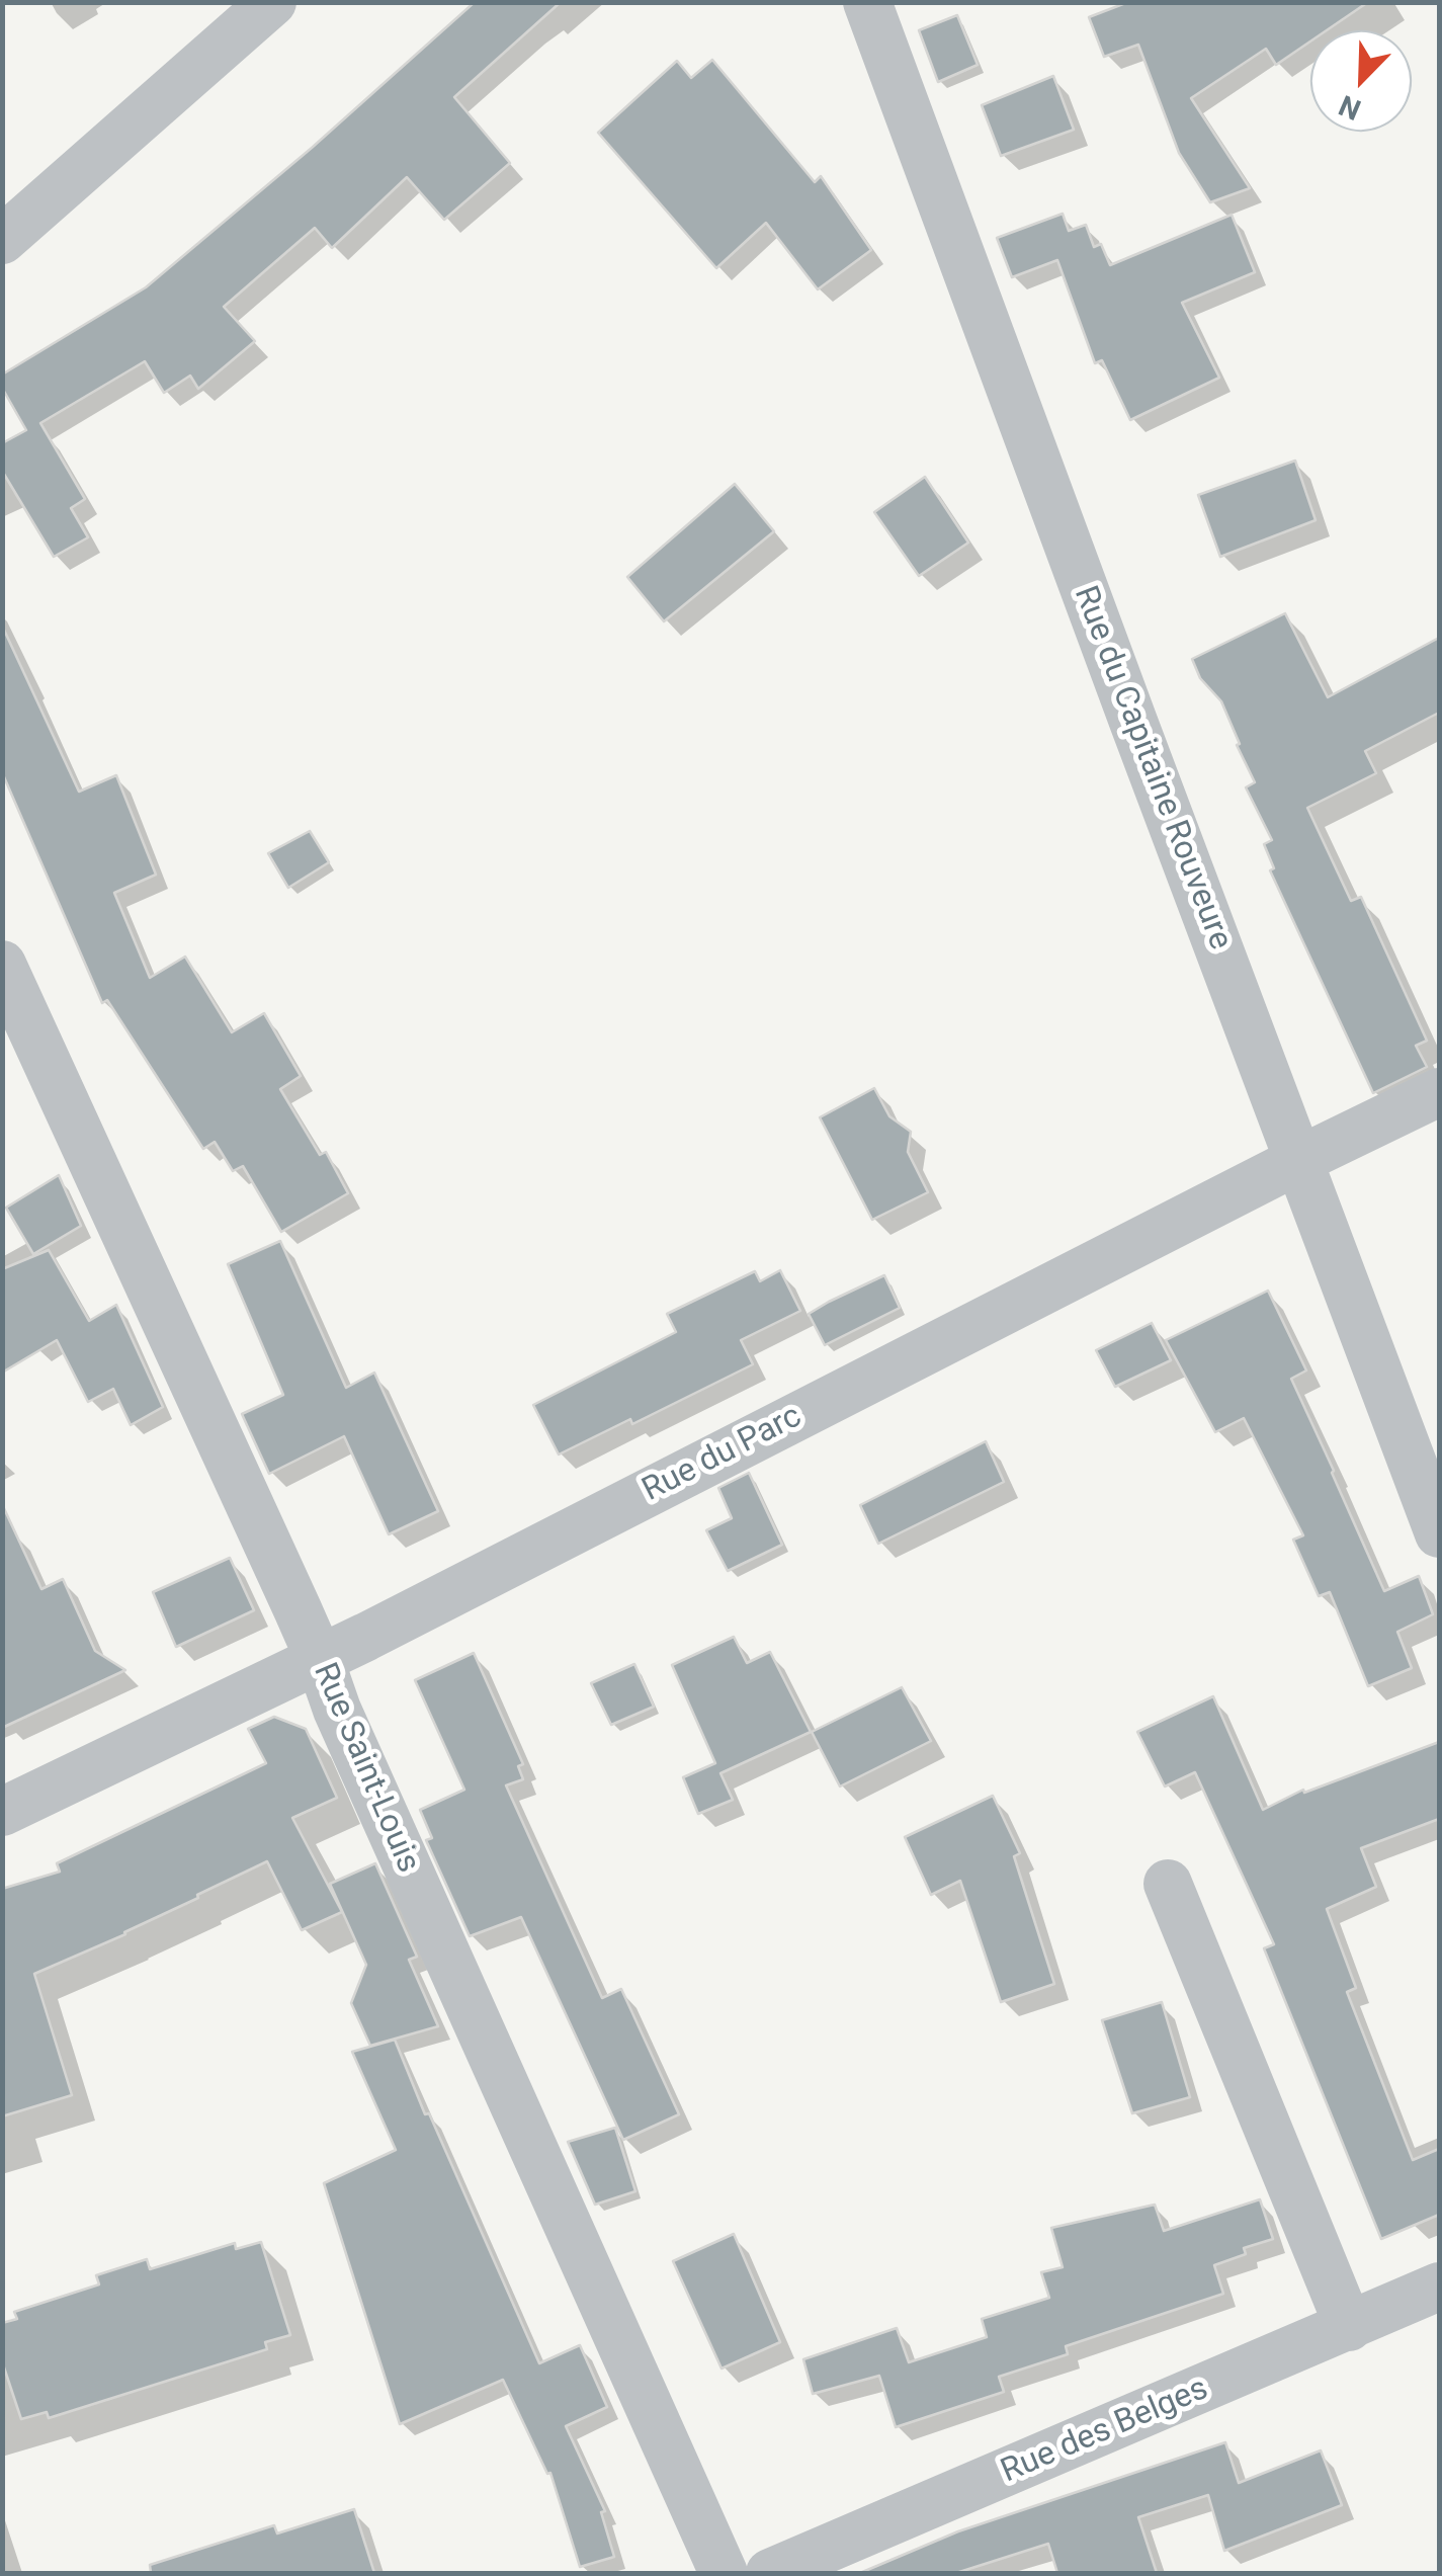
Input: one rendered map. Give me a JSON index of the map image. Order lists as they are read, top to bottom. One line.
{"streets":{"street":["Rue du Capitaine Rouveure","Rue du Parc","Rue Saint-Louis","Rue des Belges"]},"crossings":[["Rue du Capitaine Rouveure","Rue du Parc"],["Rue du Parc","Rue Saint-Louis"]],"north":"bottom left"}
